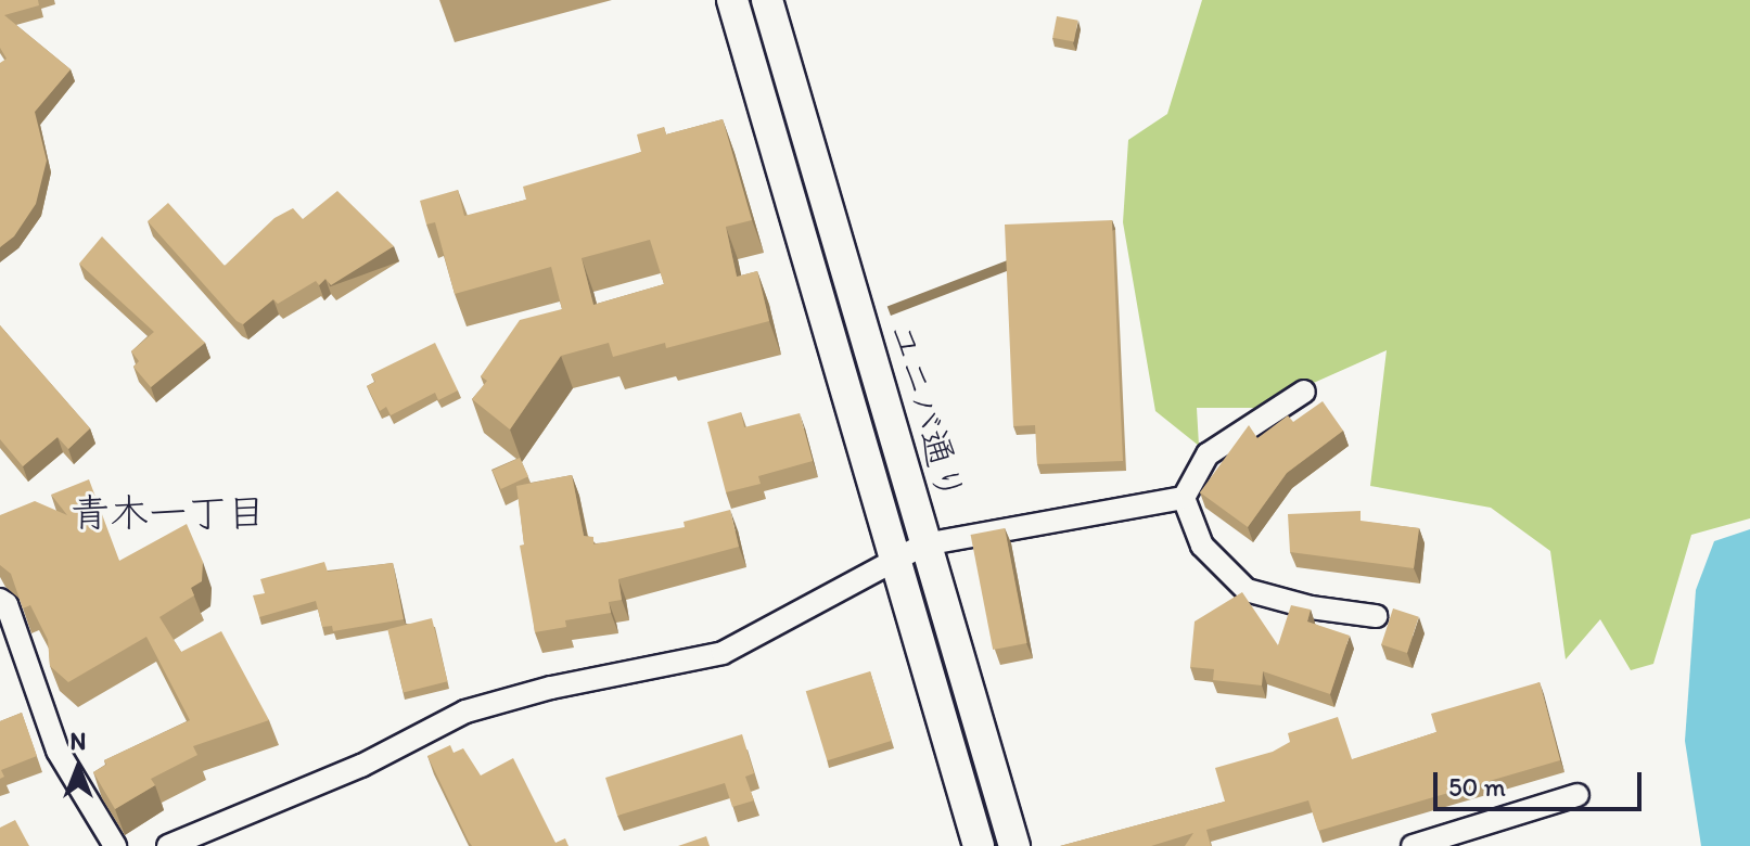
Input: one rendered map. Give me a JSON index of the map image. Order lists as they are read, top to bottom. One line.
{"streets":{"street":["ユニバ通り"]},"districts":["青木一丁目"],"scale_bar":"50 m","north":"top"}
